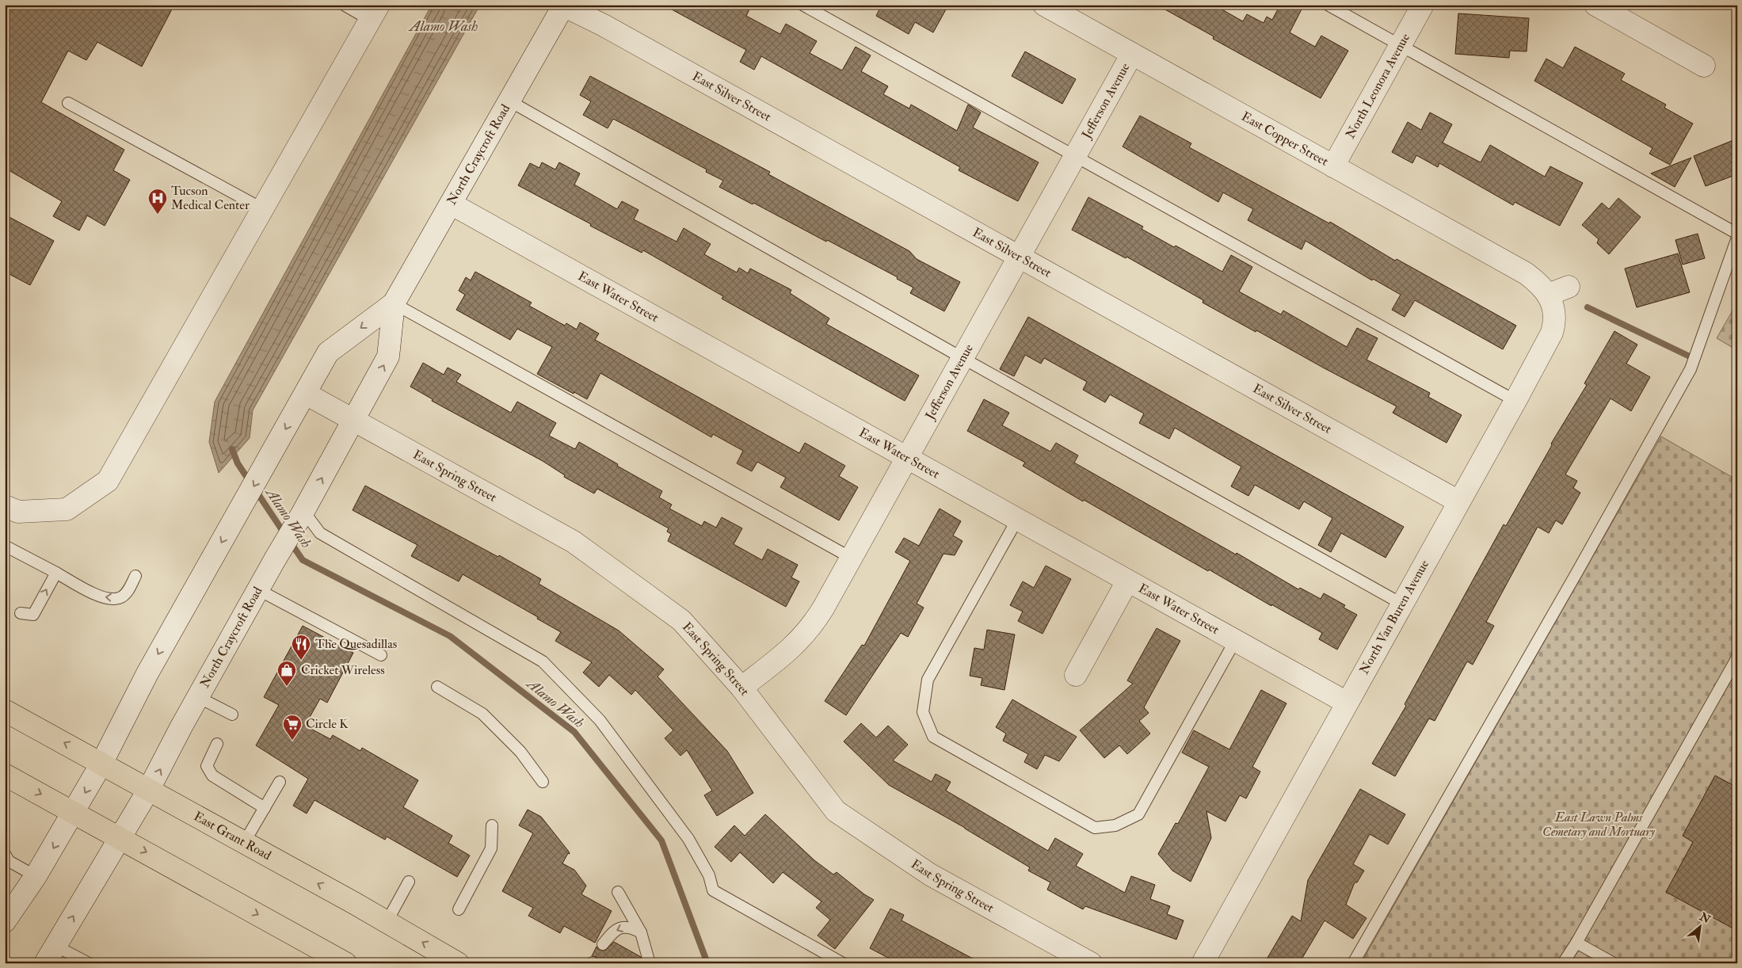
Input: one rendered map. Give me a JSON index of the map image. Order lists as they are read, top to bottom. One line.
{"streets":{"main road":["East Grant Road"],"street":["North Leonora Avenue","East Silver Street","Jefferson Avenue","East Copper Street","North Craycroft Road","East Water Street","East Spring Street","North Van Buren Avenue"]},"crossings":[["North Leonora Avenue","East Copper Street"],["East Silver Street","Jefferson Avenue"],["East Silver Street","North Craycroft Road"],["East Silver Street","North Van Buren Avenue"],["Jefferson Avenue","East Copper Street"],["Jefferson Avenue","East Water Street"],["Jefferson Avenue","East Spring Street"],["East Copper Street","North Van Buren Avenue"],["North Craycroft Road","East Water Street"],["North Craycroft Road","East Spring Street"],["North Craycroft Road","East Grant Road"],["East Water Street","North Van Buren Avenue"]],"water":["Alamo Wash"],"parks":["East Lawn Palms Cemetary and Mortuary"],"places":{"hospital":["Tucson Medical Center"],"restaurant":["The Quesadillas"],"shop":["Cricket Wireless"],"supermarket":["Circle K"]},"north":"top right"}
